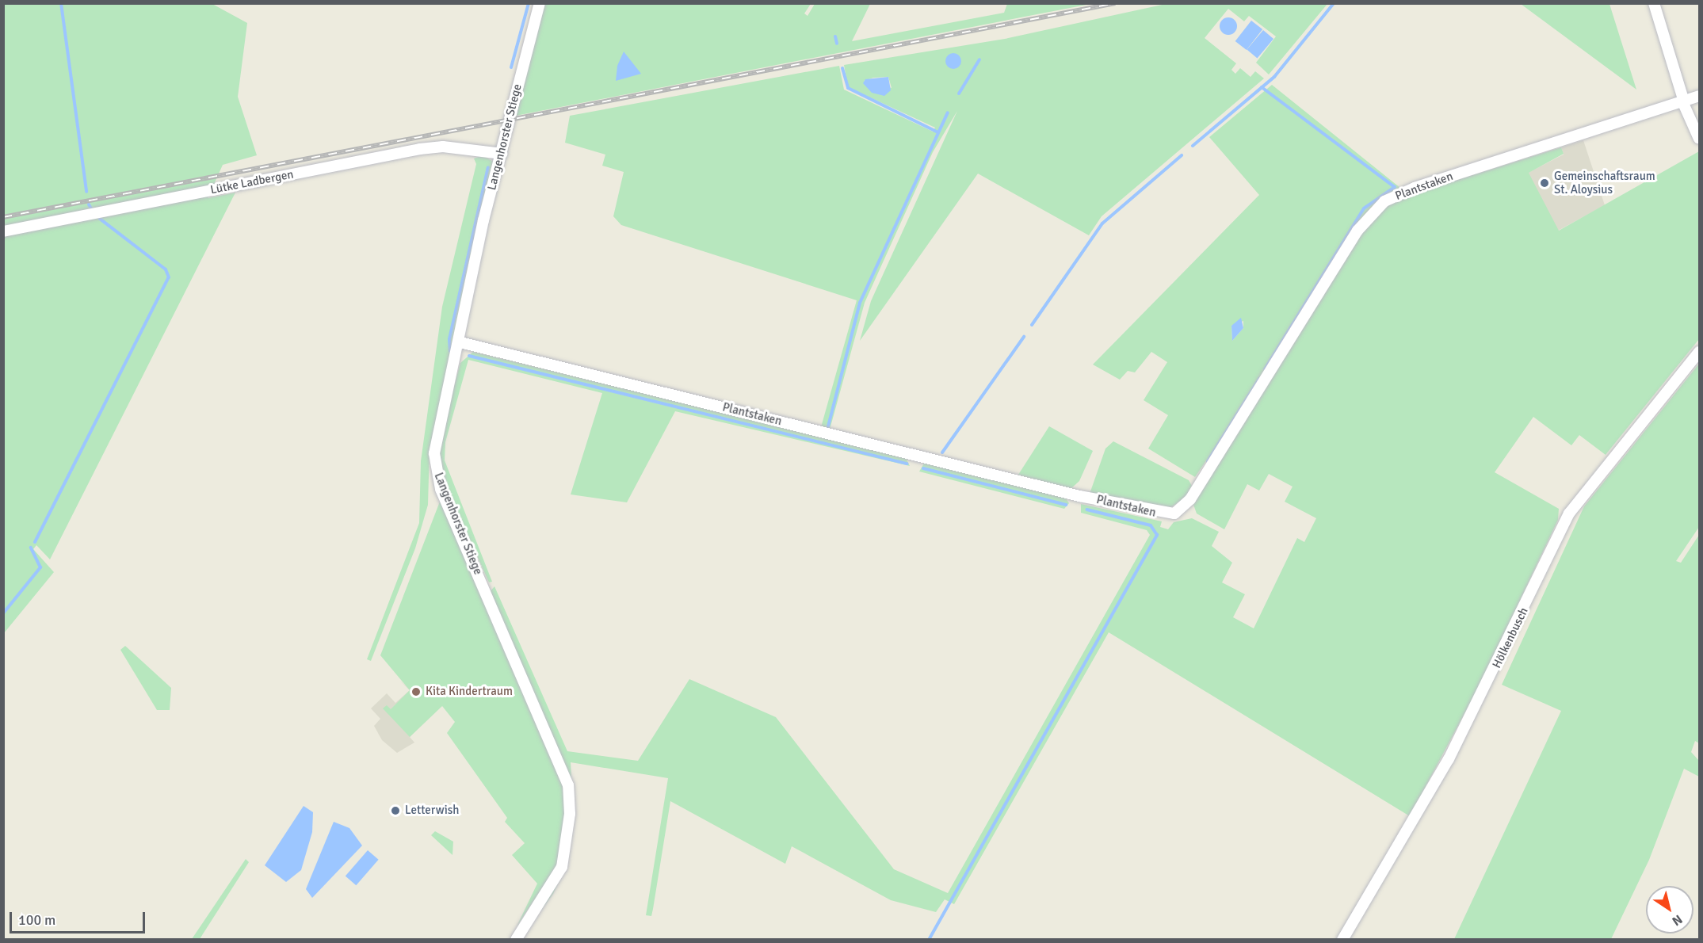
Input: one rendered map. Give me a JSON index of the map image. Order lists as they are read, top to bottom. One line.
{"streets":{"street":["Langenhorster Stiege","Lütke Ladbergen","Plantstaken","Hölkenbusch"]},"crossings":[["Langenhorster Stiege","Lütke Ladbergen"],["Langenhorster Stiege","Plantstaken"]],"places":["Gemeinschaftsraum St. Aloysius","Kita Kindertraum","Letterwish"],"scale_bar":"100 m","north":"bottom right"}
